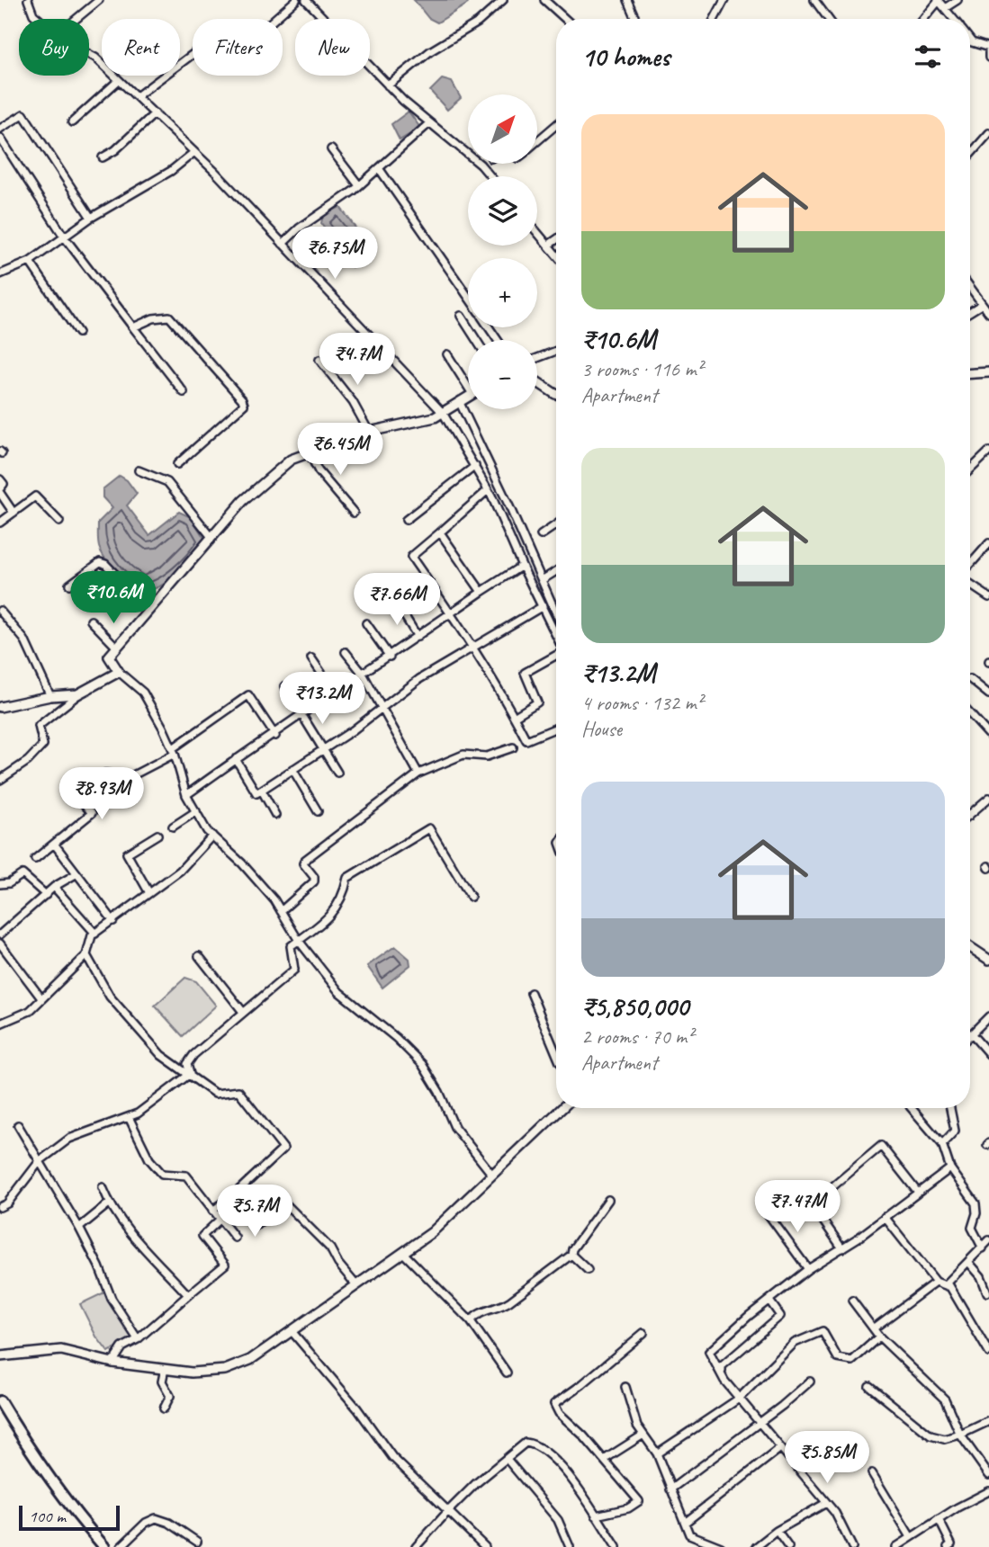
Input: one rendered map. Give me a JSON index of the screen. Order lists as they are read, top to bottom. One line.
{"scale_bar":"100 m","north":"top right","page":{"chip":["Buy","Rent","Filters","New"],"heading":"10 homes","map_buttons":["+","−"],"list":[{"name":"₹10.6M","note":"3 rooms · 116 m² · Apartment"},{"name":"₹13.2M","note":"4 rooms · 132 m² · House"},{"name":"₹5,850,000","note":"2 rooms · 70 m² · Apartment"}],"price":["₹6.75M","₹4.7M","₹6.45M","₹10.6M","₹7.66M","₹13.2M","₹8.93M","₹7.47M","₹5.7M","₹5.85M"],"scale":"100 m"}}
